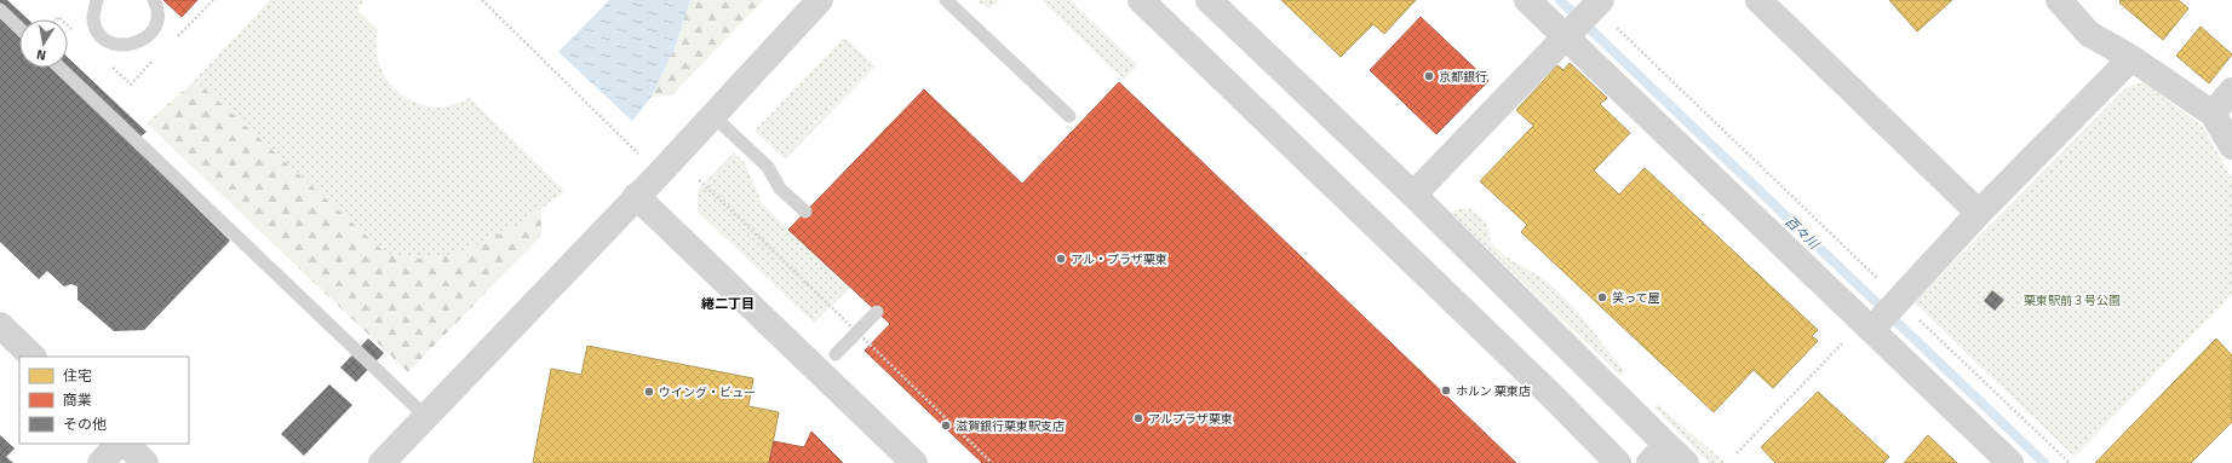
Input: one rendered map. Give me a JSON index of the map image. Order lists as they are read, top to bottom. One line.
{"districts":["綣二丁目"],"water":["百々川"],"parks":["栗東駅前３号公園"],"places":["京都銀行","アル・プラザ栗東","笑って屋","ホルン 栗東店","ウイング・ビュー","アルプラザ栗東","滋賀銀行栗東駅支店"],"legend":["住宅","商業","その他"],"north":"bottom"}
